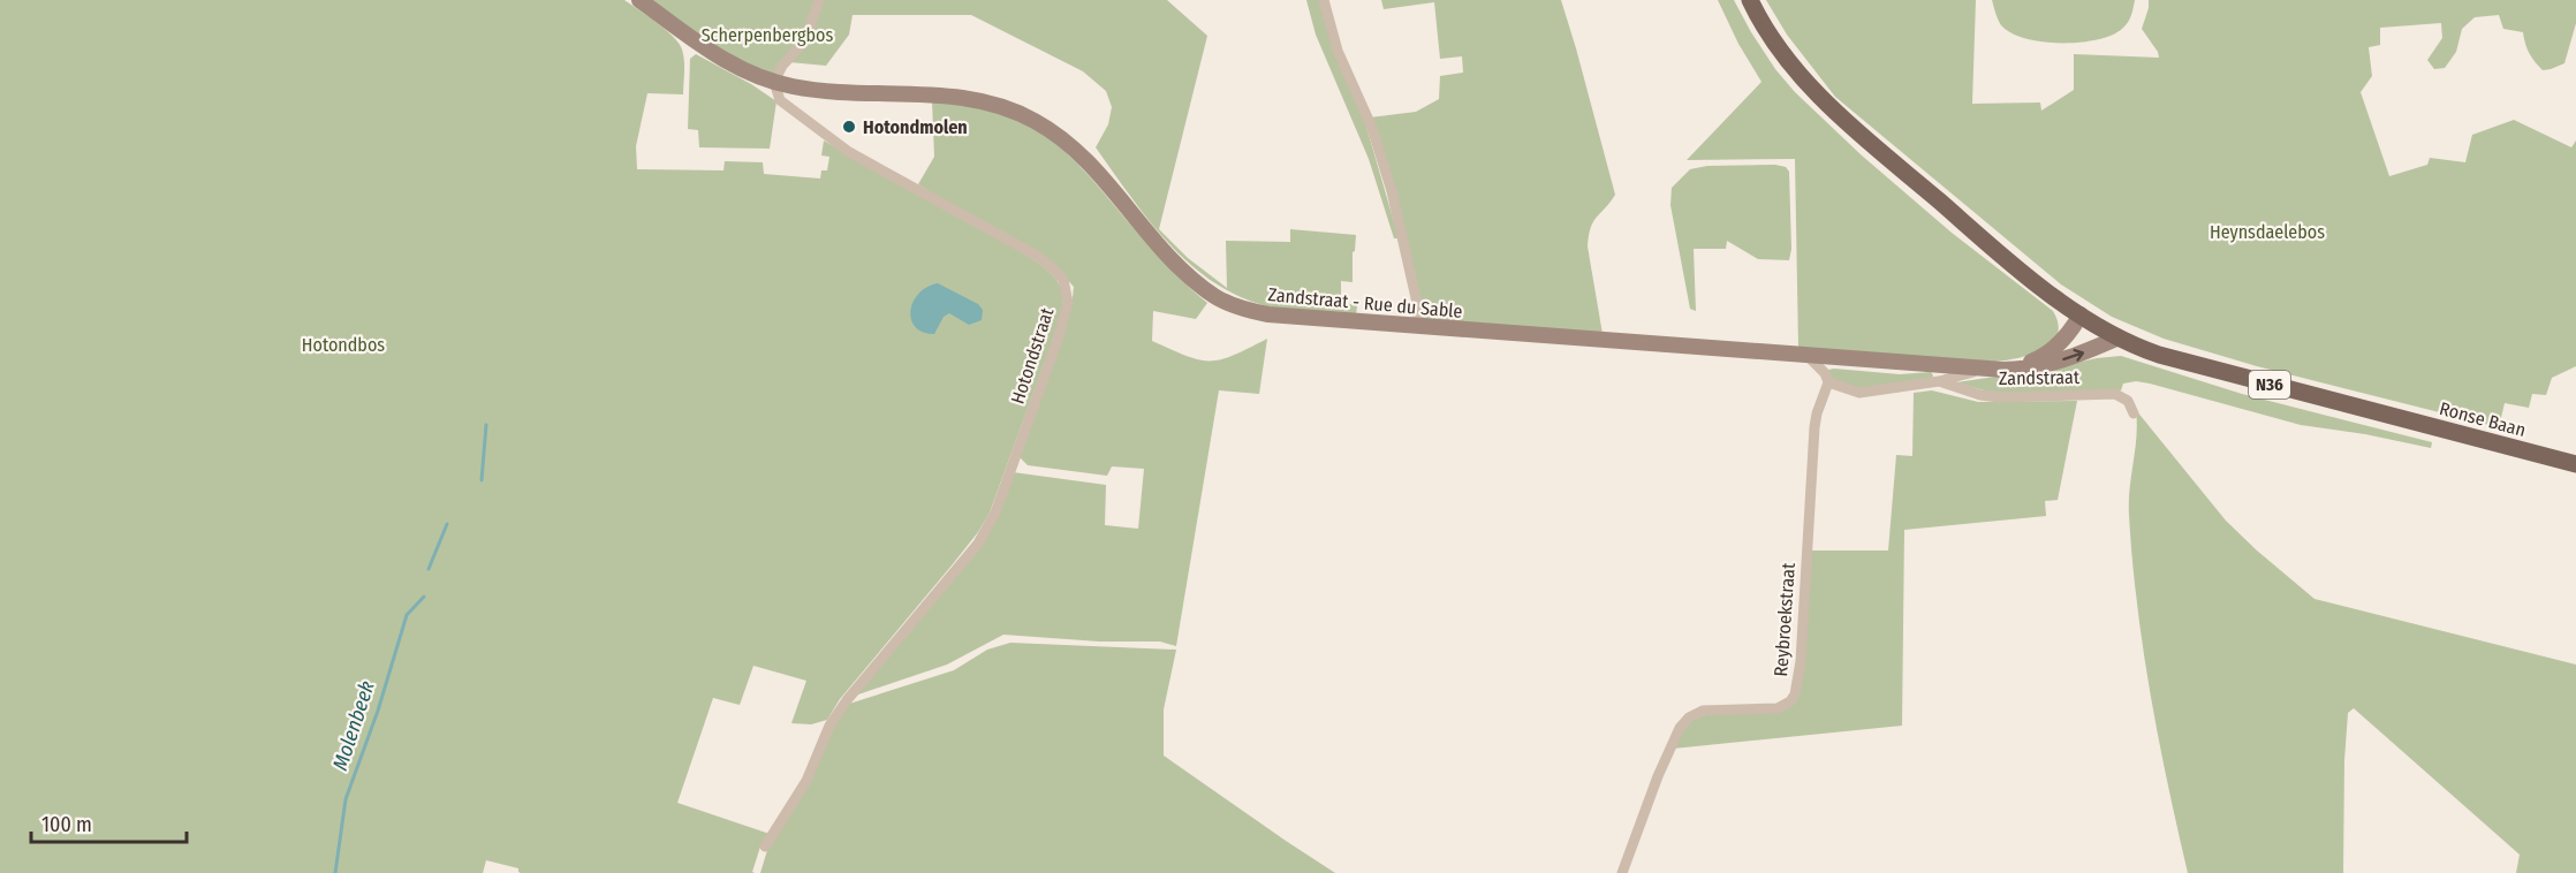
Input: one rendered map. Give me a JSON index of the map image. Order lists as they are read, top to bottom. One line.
{"streets":{"main road":["Zandstraat - Rue du Sable","N36","Ronse Baan"],"street":["Hotondstraat","Zandstraat","Reybroekstraat"]},"crossings":[["Zandstraat - Rue du Sable","Hotondstraat"],["Zandstraat - Rue du Sable","Zandstraat"],["Zandstraat - Rue du Sable","N36"],["Zandstraat - Rue du Sable","Ronse Baan"],["Zandstraat","Reybroekstraat"],["N36","Ronse Baan"]],"water":["Molenbeek"],"parks":["Scherpenbergbos","Heynsdaelebos","Hotondbos"],"places":["Hotondmolen"],"scale_bar":"100 m"}
